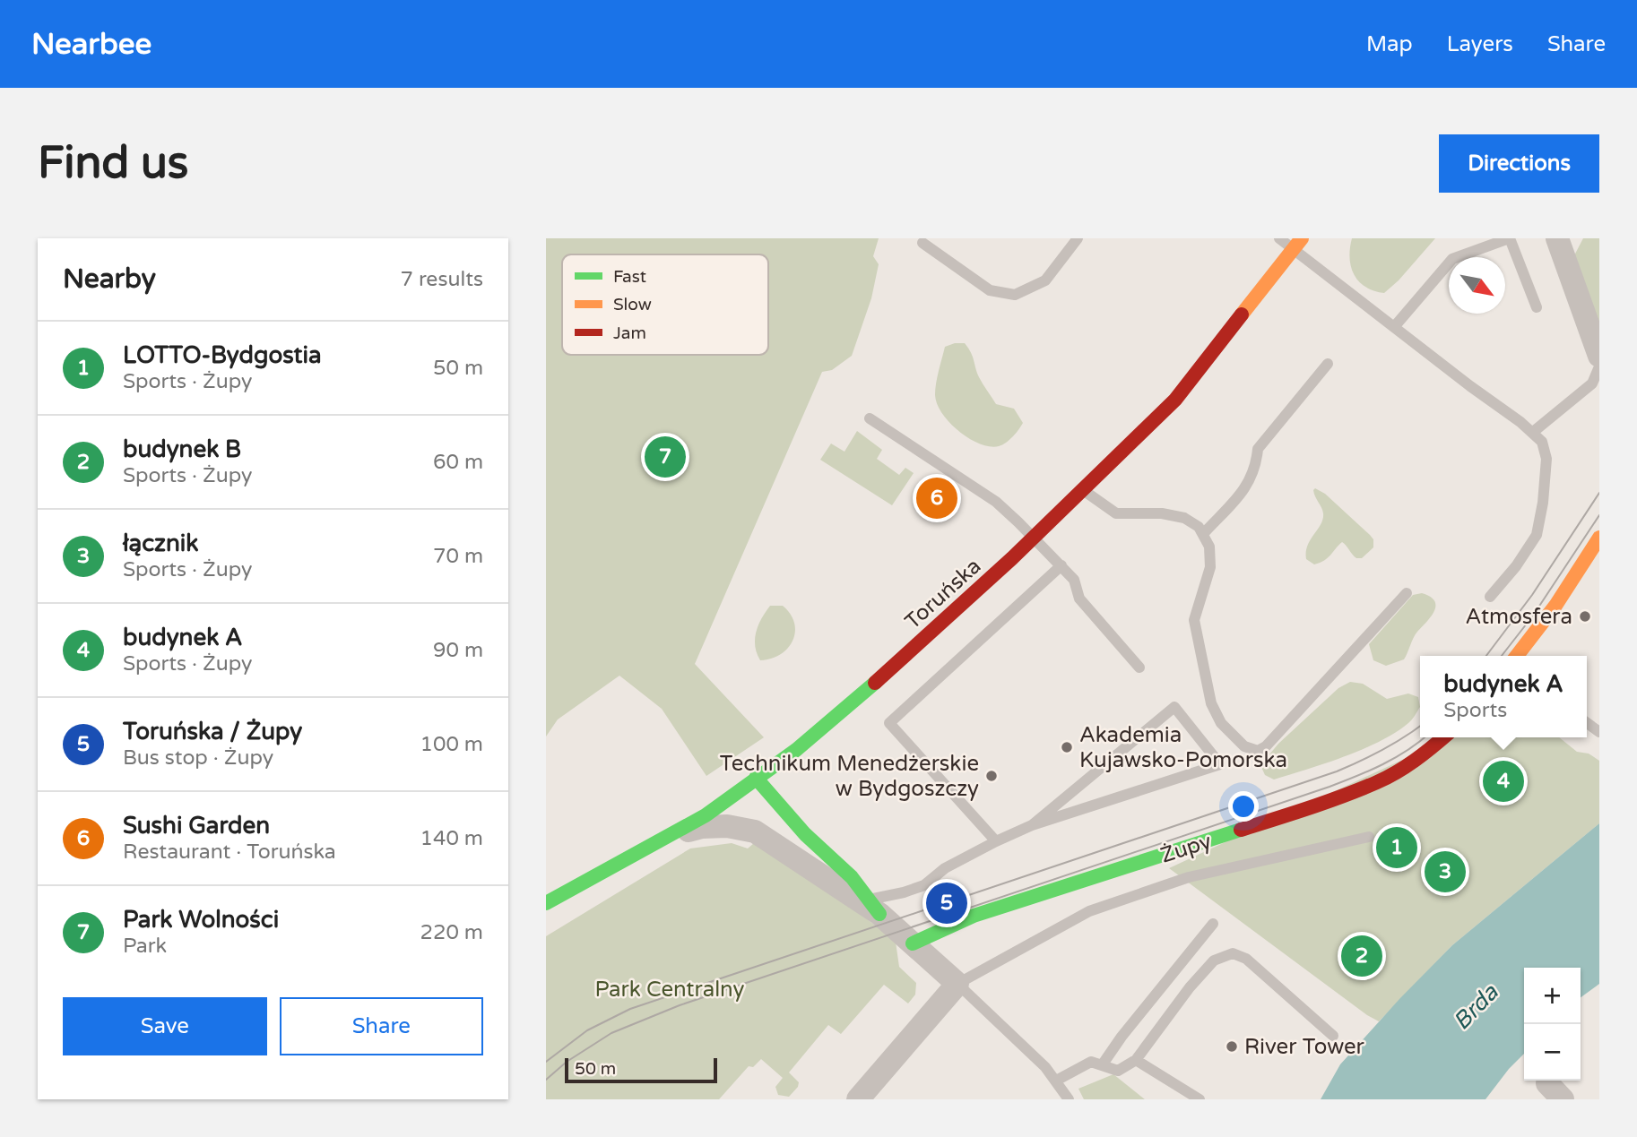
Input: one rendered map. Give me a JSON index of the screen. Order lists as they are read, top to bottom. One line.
{"streets":{"street":["Toruńska","Żupy"]},"water":["Brda"],"parks":["Park Centralny"],"places":["Atmosfera","Akademia Kujawsko-Pomorska","Technikum Menedżerskie w Bydgoszczy","River Tower"],"legend":["Fast","Slow","Jam"],"scale_bar":"50 m","north":"bottom right","page":{"header":"Nearbee","nav":["Map","Layers","Share"],"buttons":["Directions",["Save","Share"]],"title":"Find us","heading":["Nearby","7 results"],"list":[{"mark":"1","name":"LOTTO-Bydgostia","note":"Sports · Żupy","value":"50 m"},{"mark":"2","name":"budynek B","note":"Sports · Żupy","value":"60 m"},{"mark":"3","name":"łącznik","note":"Sports · Żupy","value":"70 m"},{"mark":"4","name":"budynek A","note":"Sports · Żupy","value":"90 m"},{"mark":"5","name":"Toruńska / Żupy","note":"Bus stop · Żupy","value":"100 m"},{"mark":"6","name":"Sushi Garden","note":"Restaurant · Toruńska","value":"140 m"},{"mark":"7","name":"Park Wolności","note":"Park","value":"220 m"}],"pins":["7","6","4","1","3","5","2"],"popup":["budynek A","Sports"],"map_buttons":["+","−"],"scale":"50 m"}}
